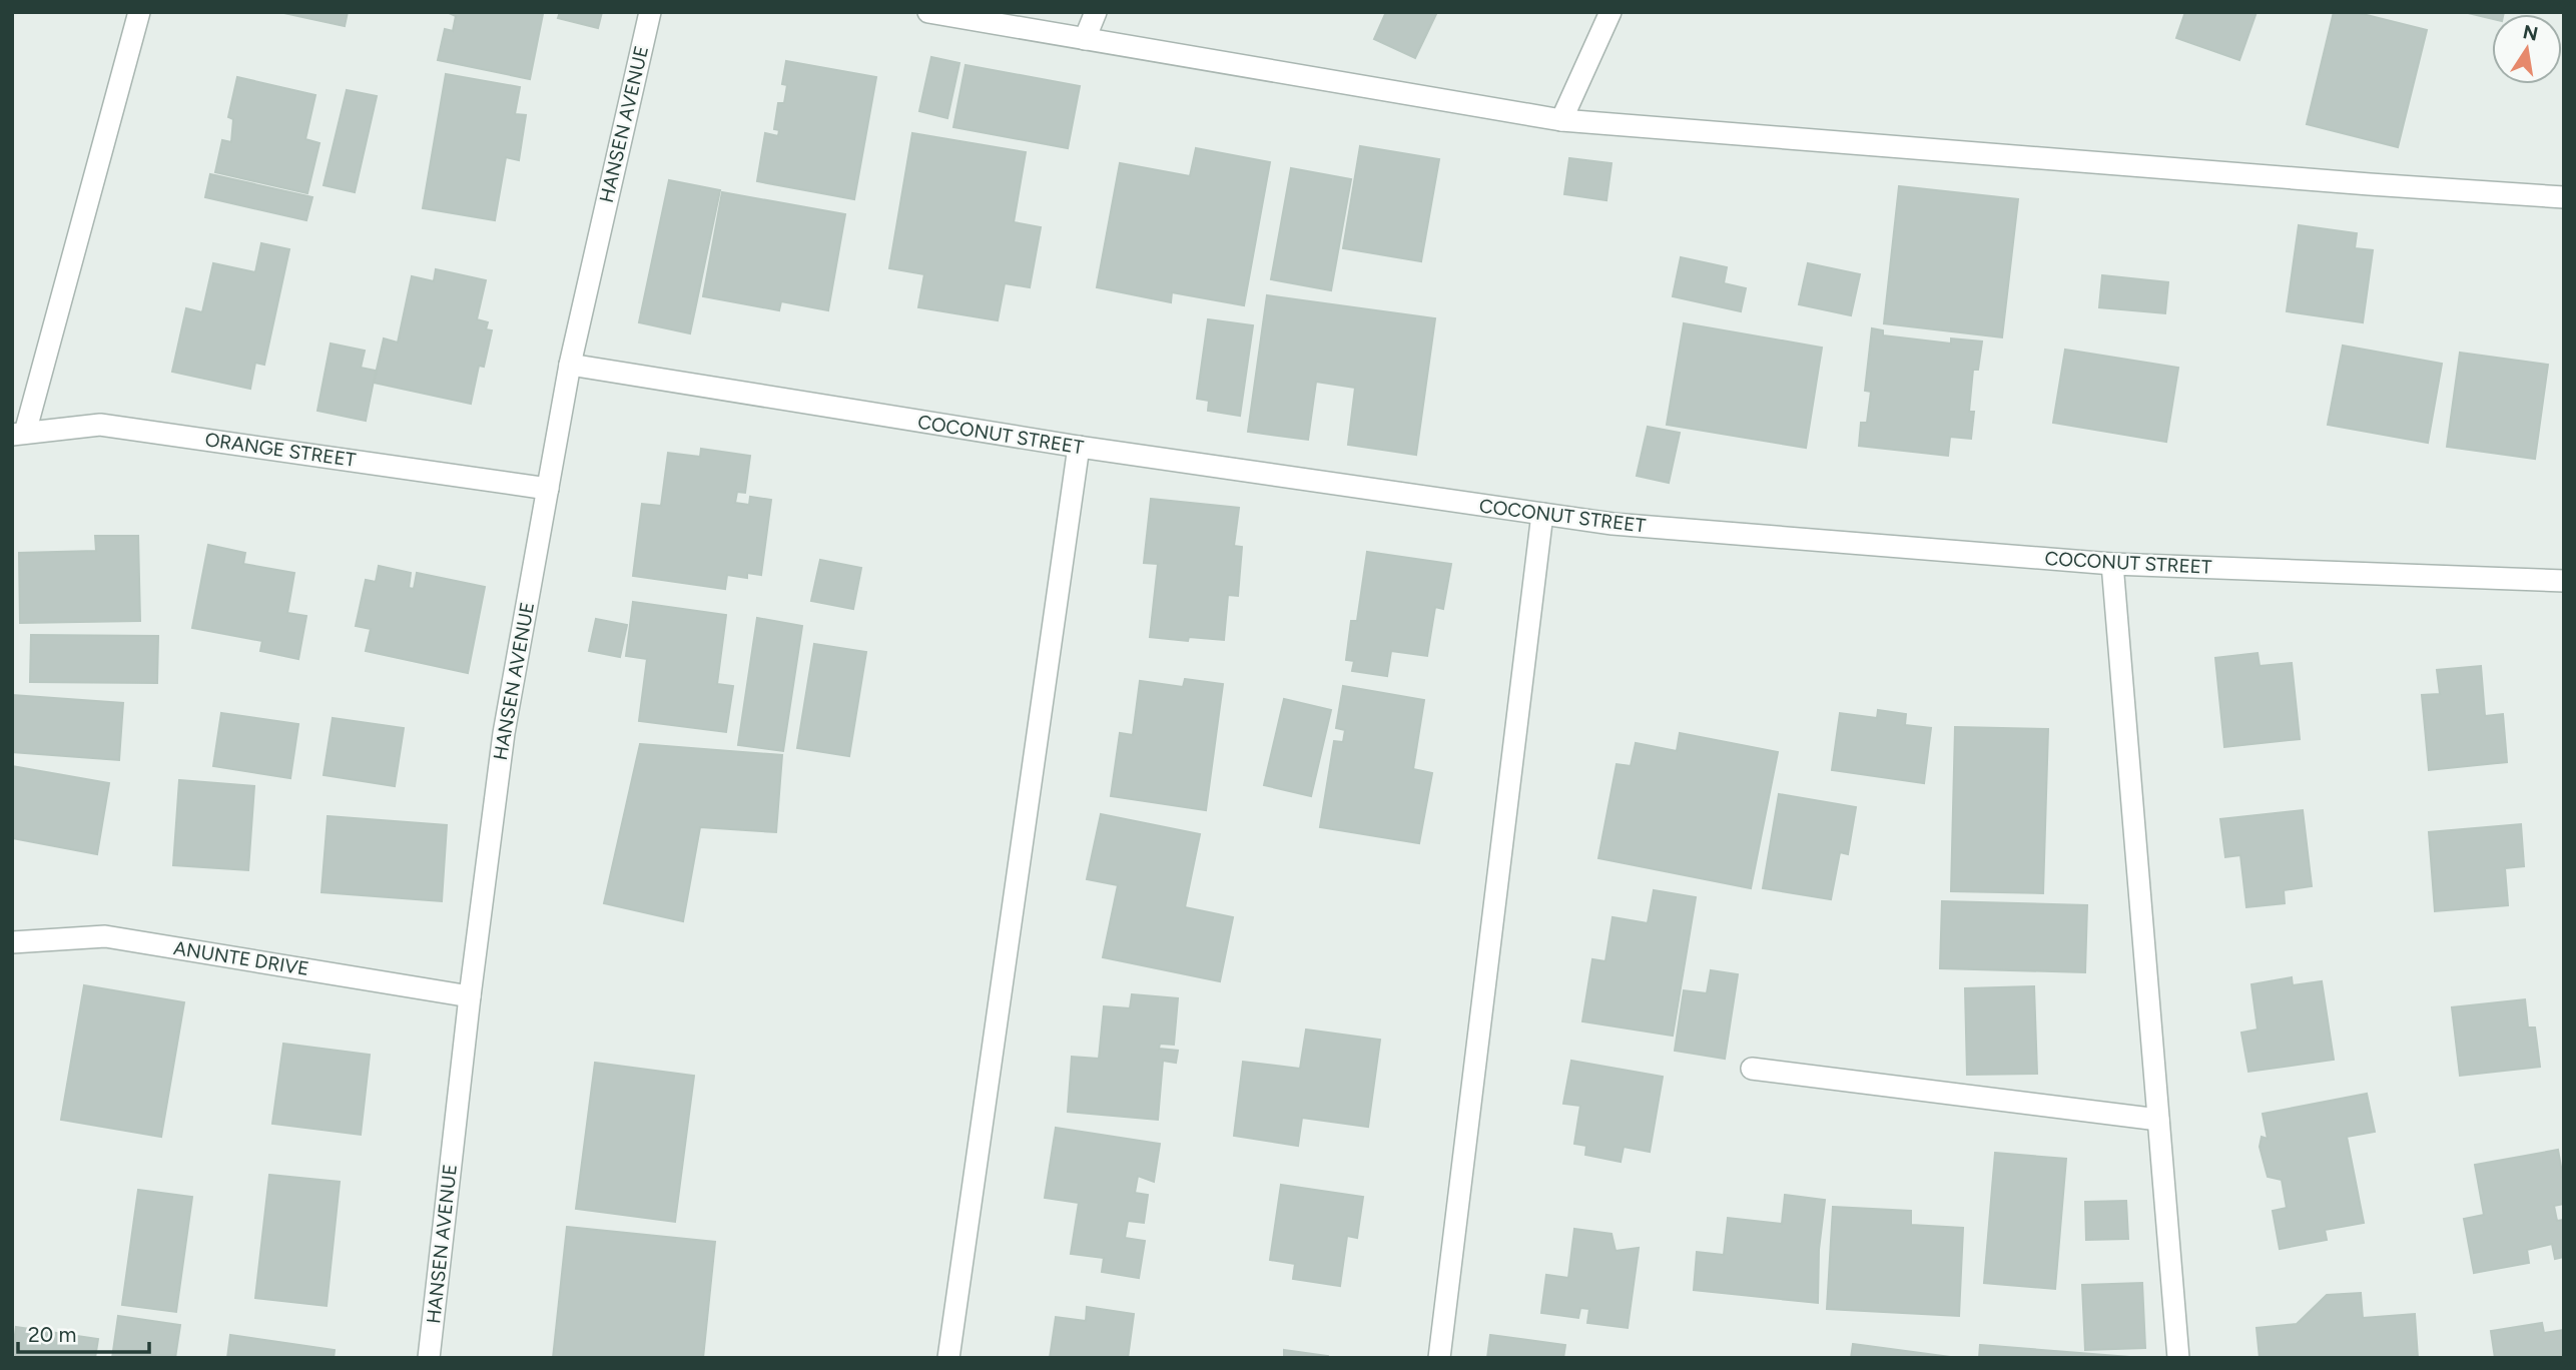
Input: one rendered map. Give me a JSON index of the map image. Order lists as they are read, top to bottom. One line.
{"streets":{"street":["HANSEN AVENUE","COCONUT STREET","ORANGE STREET","ANUNTE DRIVE"]},"crossings":[["HANSEN AVENUE","COCONUT STREET"],["HANSEN AVENUE","ORANGE STREET"],["HANSEN AVENUE","ANUNTE DRIVE"]],"scale_bar":"20 m","north":"top"}
